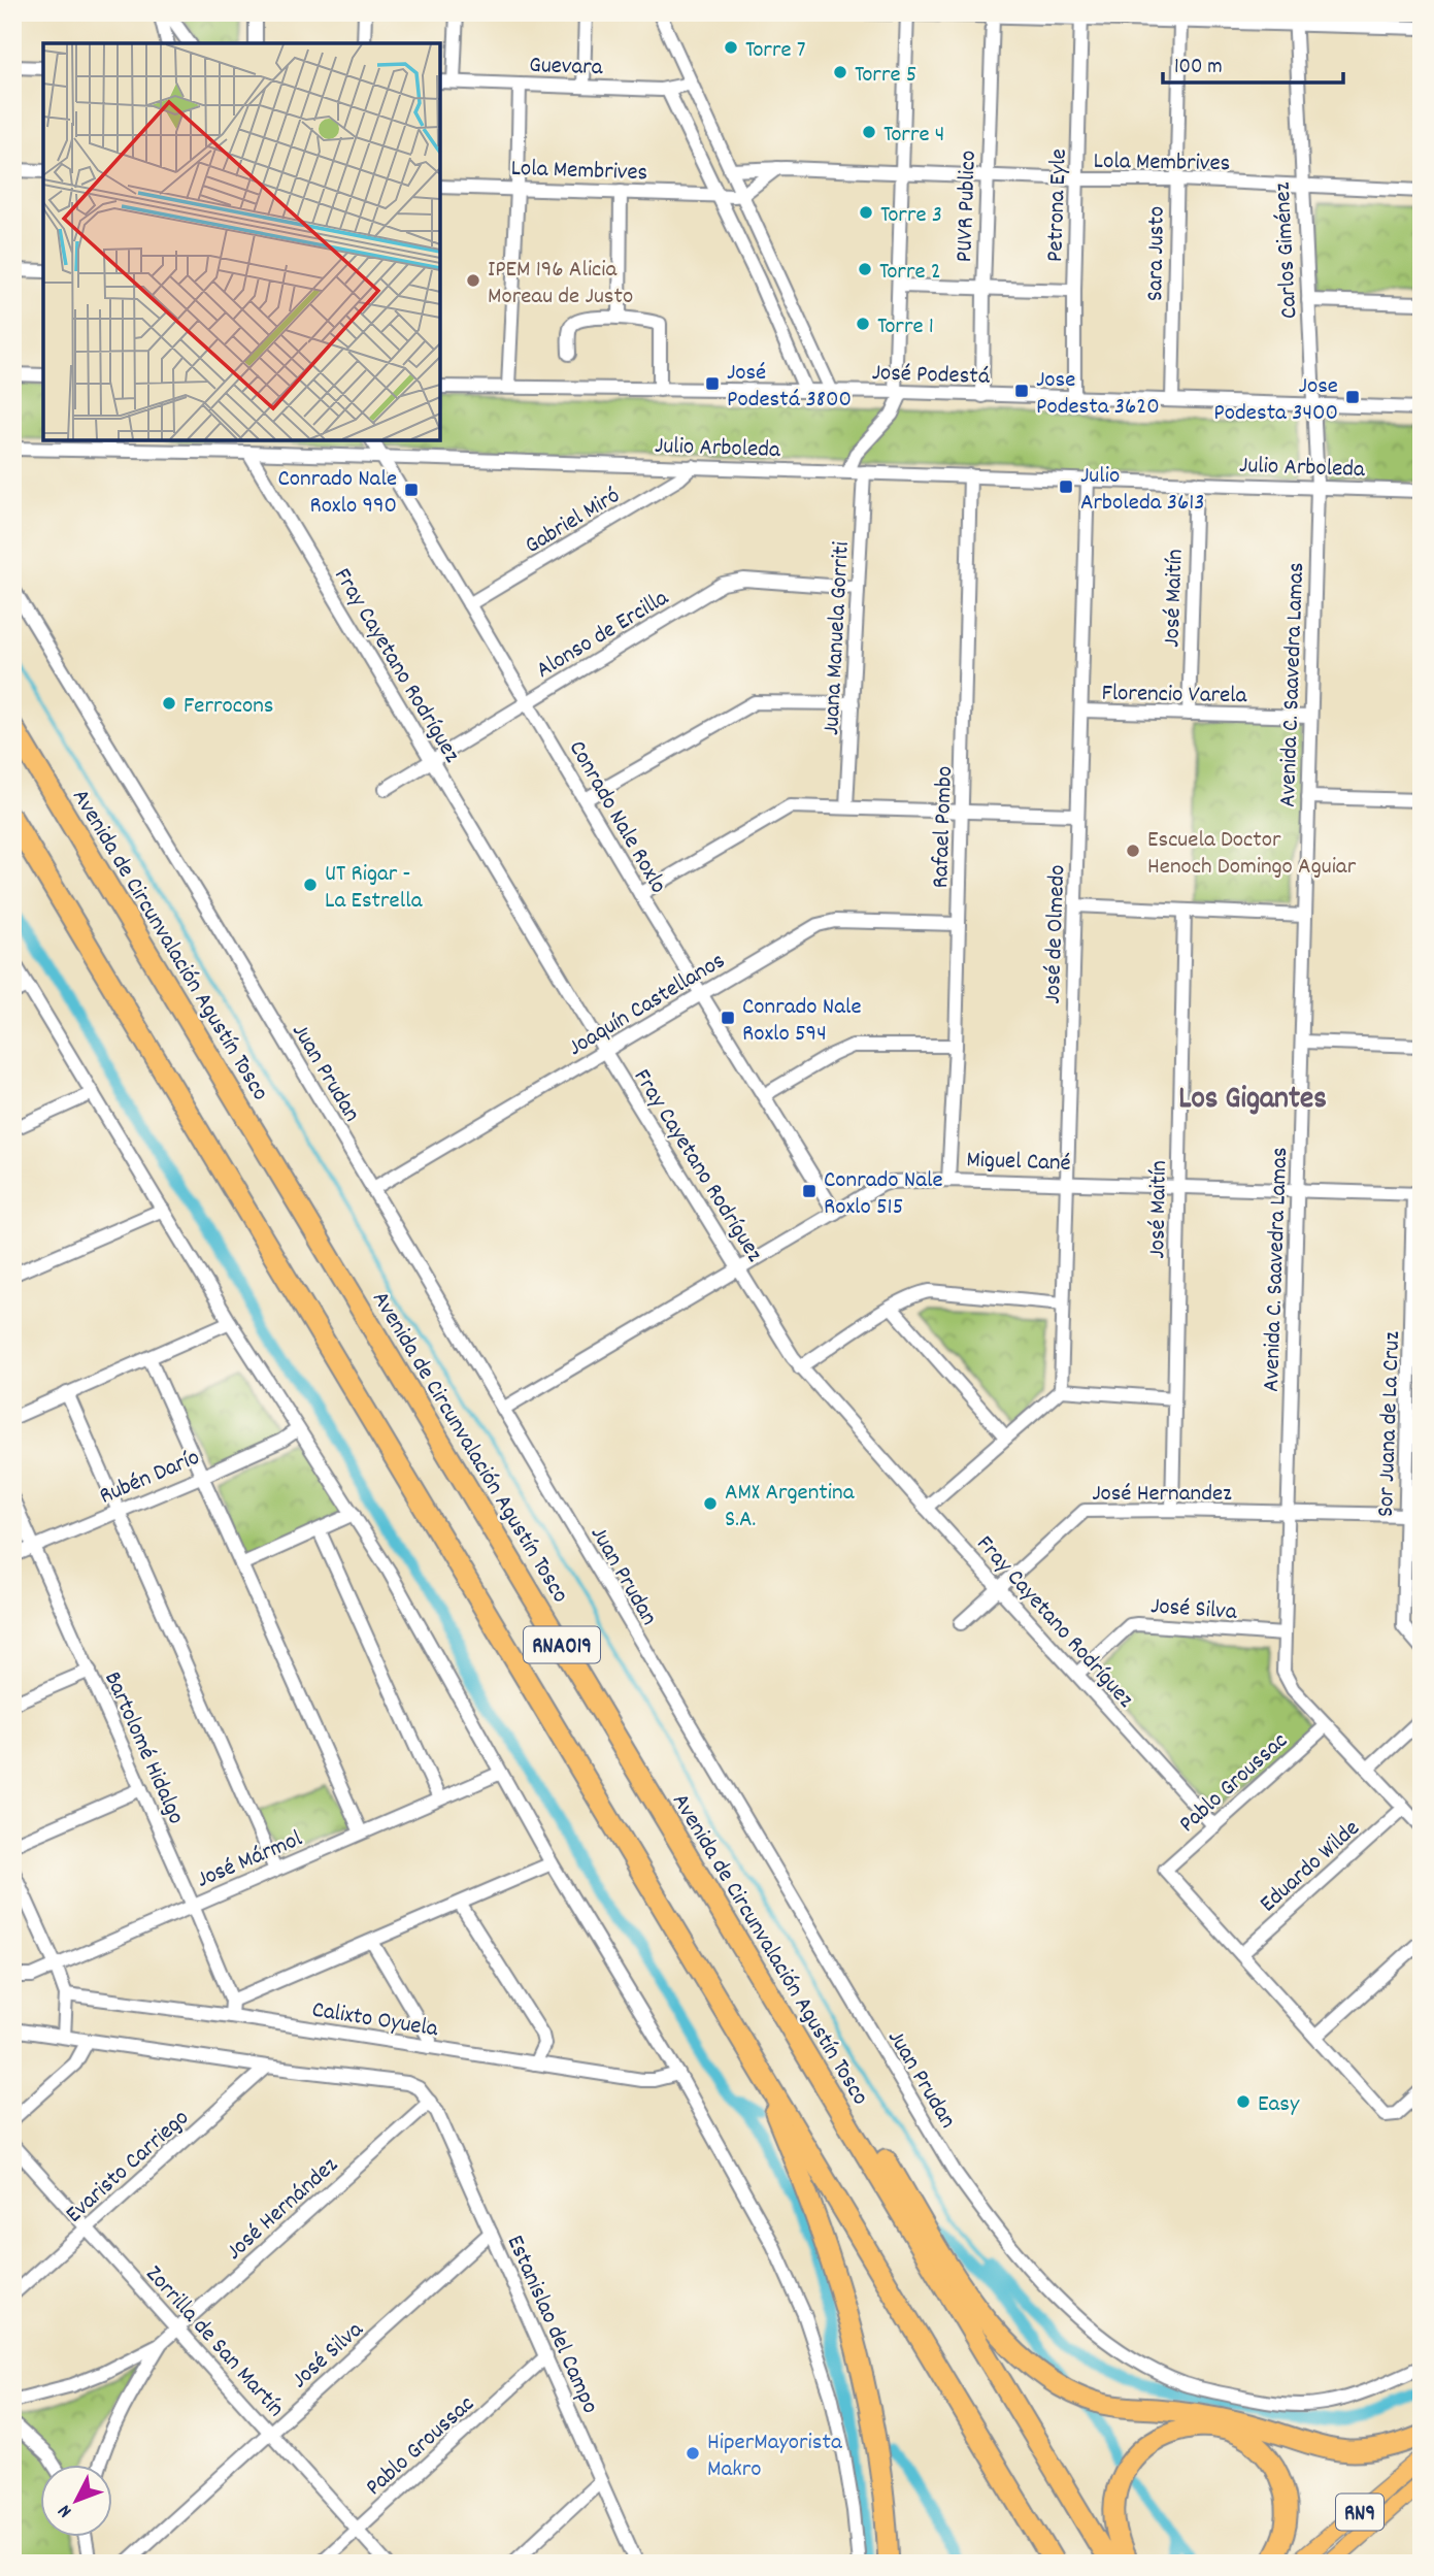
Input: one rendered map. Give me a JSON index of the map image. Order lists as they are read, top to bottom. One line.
{"streets":{"highway":["Avenida de Circunvalación Agustín Tosco","RNA019"],"main road":["RN9"],"street":["Guevara","Lola Membrives","Petrona Eyle","PUVR Publico","Carlos Giménez","Sara Justo","José Podestá","Julio Arboleda","Gabriel Miró","José Maitín","Alonso de Ercilla","Juana Manuela Gorriti","Fray Cayetano Rodríguez","Avenida C. Saavedra Lamas","Florencio Varela","Conrado Nale Roxlo","Rafael Pombo","José de Olmedo","Joaquín Castellanos","Juan Prudan","Miguel Cané","Sor Juana de La Cruz","Rubén Darío","José Hernandez","José Silva","Bartolomé Hidalgo","Pablo Groussac","José Mármol","Eduardo Wilde","Calixto Oyuela","Evaristo Carriego","José Hernández","Estanislao del Campo","Zorrilla de San Martín"]},"crossings":[["Lola Membrives","Petrona Eyle"],["Lola Membrives","PUVR Publico"],["Lola Membrives","Carlos Giménez"],["Lola Membrives","Sara Justo"],["Petrona Eyle","José Podestá"],["PUVR Publico","José Podestá"],["Carlos Giménez","José Podestá"],["Carlos Giménez","Julio Arboleda"],["Carlos Giménez","Avenida C. Saavedra Lamas"],["Sara Justo","José Podestá"],["Julio Arboleda","Gabriel Miró"],["Julio Arboleda","José Maitín"],["Julio Arboleda","Juana Manuela Gorriti"],["Julio Arboleda","Fray Cayetano Rodríguez"],["Julio Arboleda","Avenida C. Saavedra Lamas"],["Julio Arboleda","Conrado Nale Roxlo"],["Julio Arboleda","Rafael Pombo"],["Julio Arboleda","José de Olmedo"],["Gabriel Miró","Conrado Nale Roxlo"],["José Maitín","Florencio Varela"],["José Maitín","Miguel Cané"],["José Maitín","José Hernandez"],["Alonso de Ercilla","Juana Manuela Gorriti"],["Alonso de Ercilla","Fray Cayetano Rodríguez"],["Alonso de Ercilla","Conrado Nale Roxlo"],["Fray Cayetano Rodríguez","Joaquín Castellanos"],["Fray Cayetano Rodríguez","Miguel Cané"],["Fray Cayetano Rodríguez","José Hernandez"],["Fray Cayetano Rodríguez","José Silva"],["Fray Cayetano Rodríguez","Pablo Groussac"],["Avenida C. Saavedra Lamas","Florencio Varela"],["Avenida C. Saavedra Lamas","Miguel Cané"],["Avenida C. Saavedra Lamas","José Hernandez"],["Avenida C. Saavedra Lamas","José Silva"],["Avenida C. Saavedra Lamas","Pablo Groussac"],["Avenida C. Saavedra Lamas","Eduardo Wilde"],["Florencio Varela","José de Olmedo"],["Conrado Nale Roxlo","Joaquín Castellanos"],["Conrado Nale Roxlo","Miguel Cané"],["Rafael Pombo","Joaquín Castellanos"],["Rafael Pombo","Miguel Cané"],["José de Olmedo","Miguel Cané"],["Joaquín Castellanos","Juan Prudan"],["Juan Prudan","Miguel Cané"],["Miguel Cané","Sor Juana de La Cruz"],["Sor Juana de La Cruz","José Hernandez"],["Rubén Darío","Bartolomé Hidalgo"],["José Silva","Estanislao del Campo"],["José Silva","Zorrilla de San Martín"],["Bartolomé Hidalgo","José Mármol"],["Bartolomé Hidalgo","Calixto Oyuela"],["Pablo Groussac","Eduardo Wilde"],["Pablo Groussac","Estanislao del Campo"],["Pablo Groussac","Zorrilla de San Martín"],["Evaristo Carriego","Zorrilla de San Martín"],["José Hernández","Estanislao del Campo"],["José Hernández","Zorrilla de San Martín"]],"districts":["Los Gigantes"],"places":{"other":["Torre 7","Torre 5","Torre 4","Torre 3","Torre 2","IPEM 196 Alicia Moreau de Justo","Torre 1","Ferrocons","Escuela Doctor Henoch Domingo Aguiar","UT Rigar - La Estrella","AMX Argentina S.A.","Easy","HiperMayorista Makro"],"transit":["José Podestá 3800","Jose Podesta 3620","Jose Podesta 3400","Julio Arboleda 3613","Conrado Nale Roxlo 990","Conrado Nale Roxlo 594","Conrado Nale Roxlo 515"]},"scale_bar":"100 m","north":"bottom left"}
